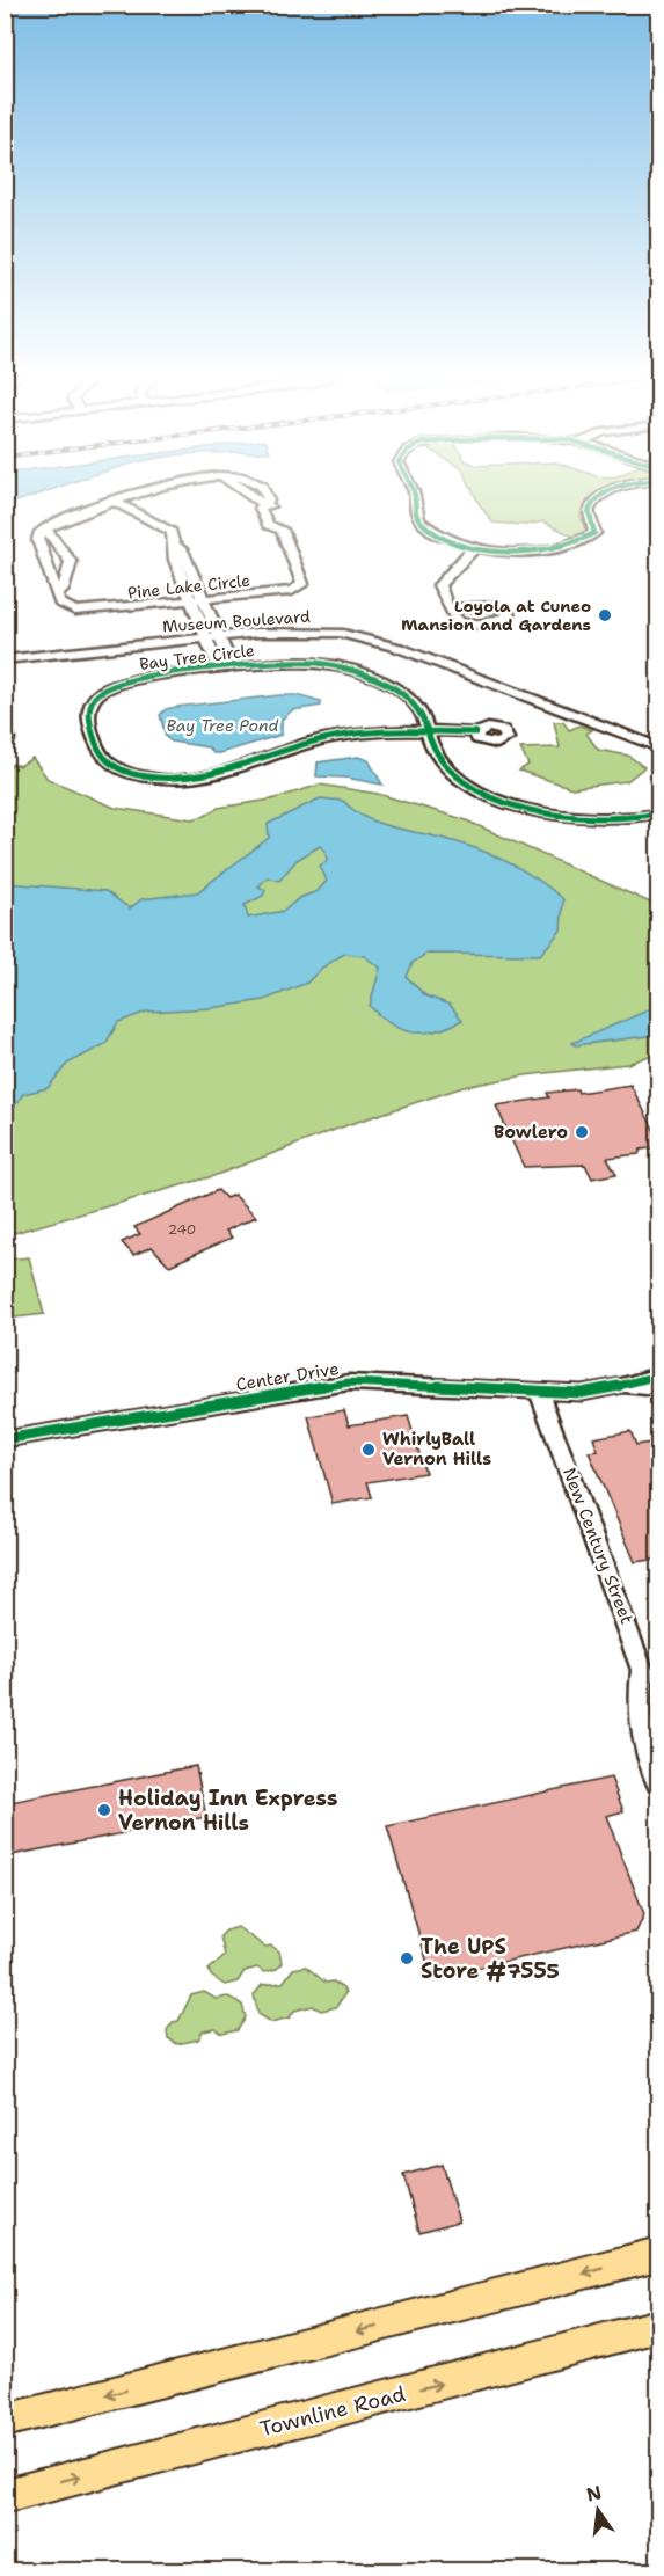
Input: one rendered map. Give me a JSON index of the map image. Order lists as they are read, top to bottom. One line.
{"streets":{"main road":["Townline Road"],"street":["Pine Lake Circle","Museum Boulevard","Bay Tree Circle","Center Drive","New Century Street"]},"crossings":[["Center Drive","New Century Street"]],"water":["Bay Tree Pond"],"places":["Loyola at Cuneo Mansion and Gardens","Bowlero","WhirlyBall Vernon Hills","Holiday Inn Express Vernon Hills","The UPS Store #7555"],"house_numbers":["240"],"north":"top"}
